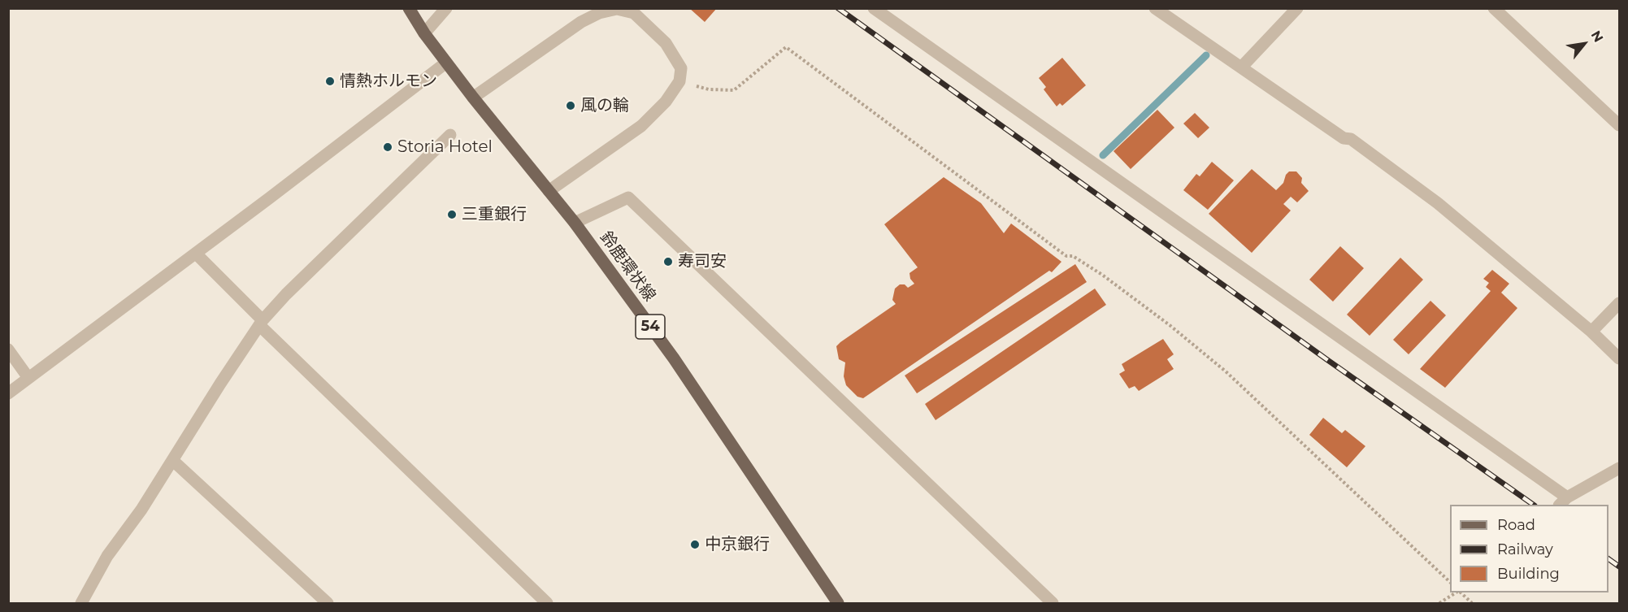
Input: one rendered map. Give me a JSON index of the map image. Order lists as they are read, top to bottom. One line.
{"streets":{"main road":["鈴鹿環状線","54"]},"places":["情熱ホルモン","風の輪","Storia Hotel","三重銀行","寿司安","中京銀行"],"legend":["Road","Railway","Building"],"north":"top right"}
